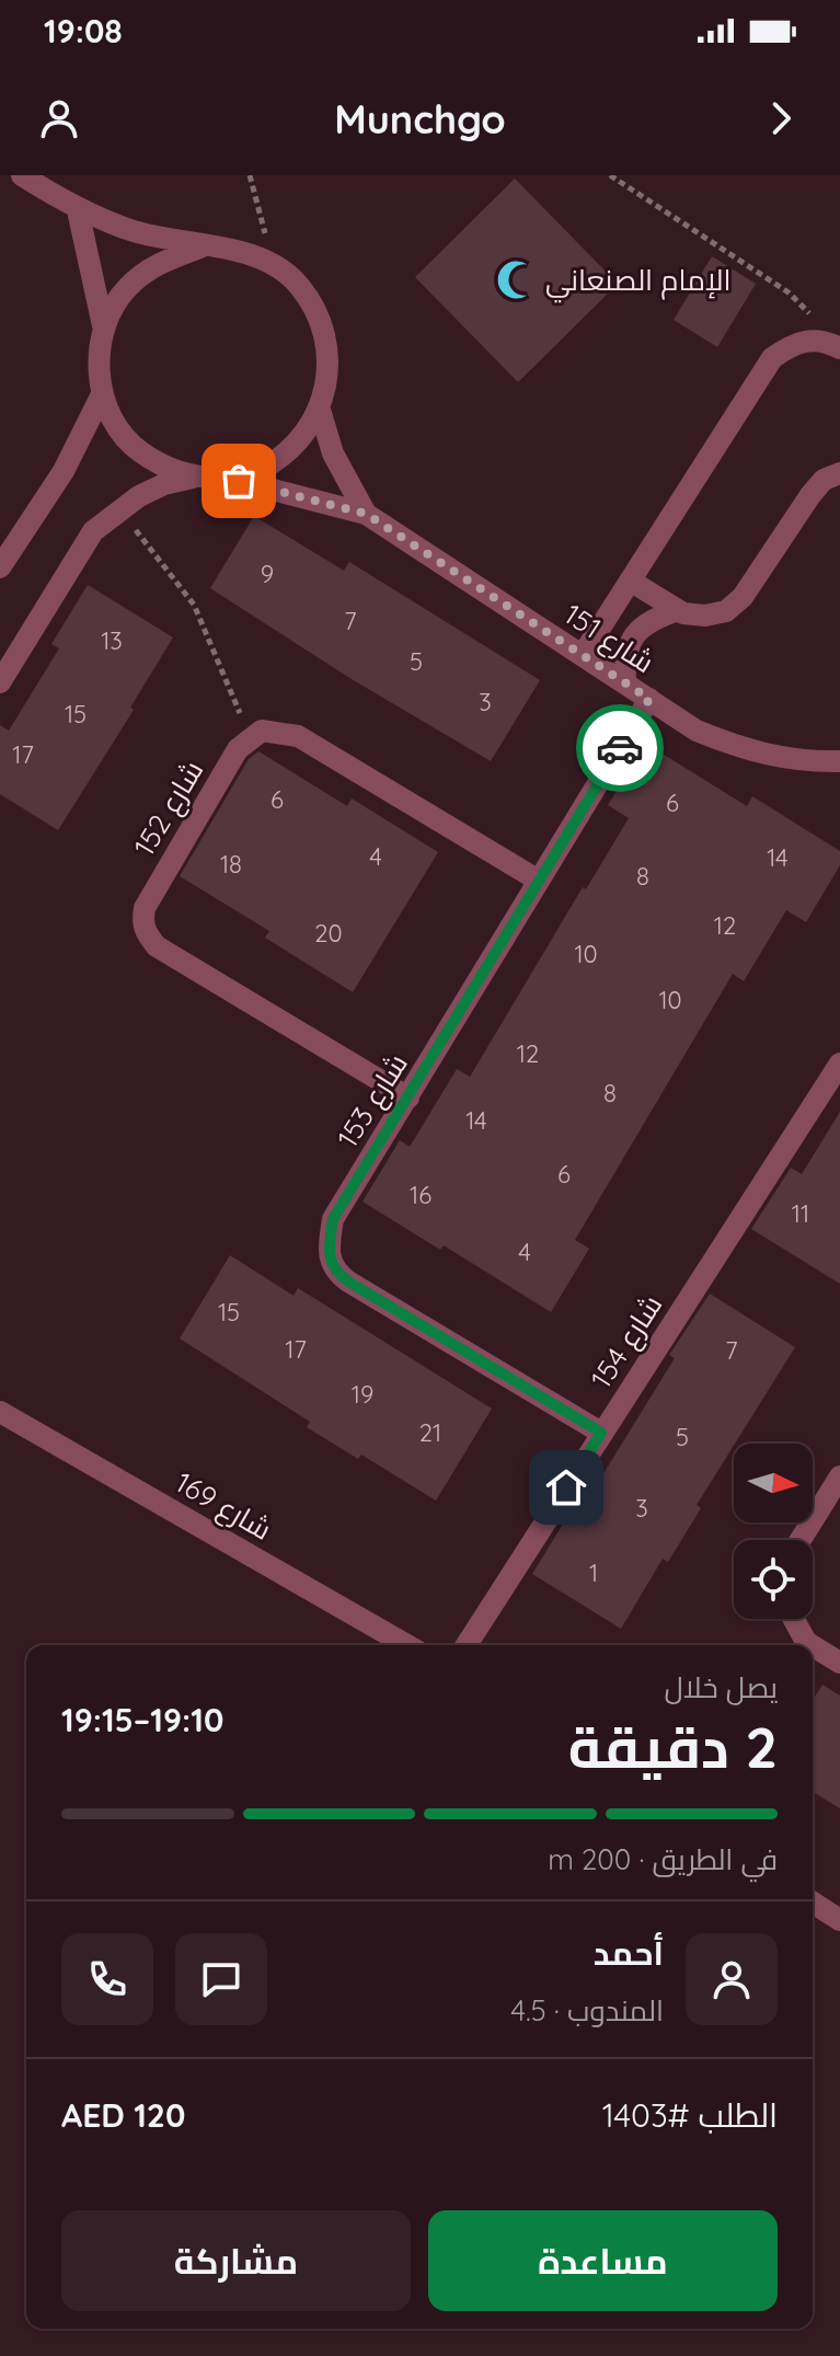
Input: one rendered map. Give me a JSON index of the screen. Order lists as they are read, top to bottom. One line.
{"streets":{"street":["شارع 151","شارع 152","شارع 153","شارع 154","شارع 169"]},"crossings":[["شارع 151","شارع 153"],["شارع 152","شارع 153"],["شارع 153","شارع 154"]],"places":{"mosque":["الإمام الصنعاني"]},"house_numbers":["9","7","13","5","3","15","17","6","6","4","14","18","8","12","20","10","10","12","8","14","6","16","11","4","15","17","7","19","21","5","3","1"],"north":"right","page":{"status":"19:08","header":"Munchgo","heading":["2 دقيقة","يصل خلال","19:10–19:15"],"panel":["أحمد","المندوب · 4.5","الطلب #1403","AED 120"],"bar":"في الطريق · 200 m","buttons":["مساعدة","مشاركة"]}}
